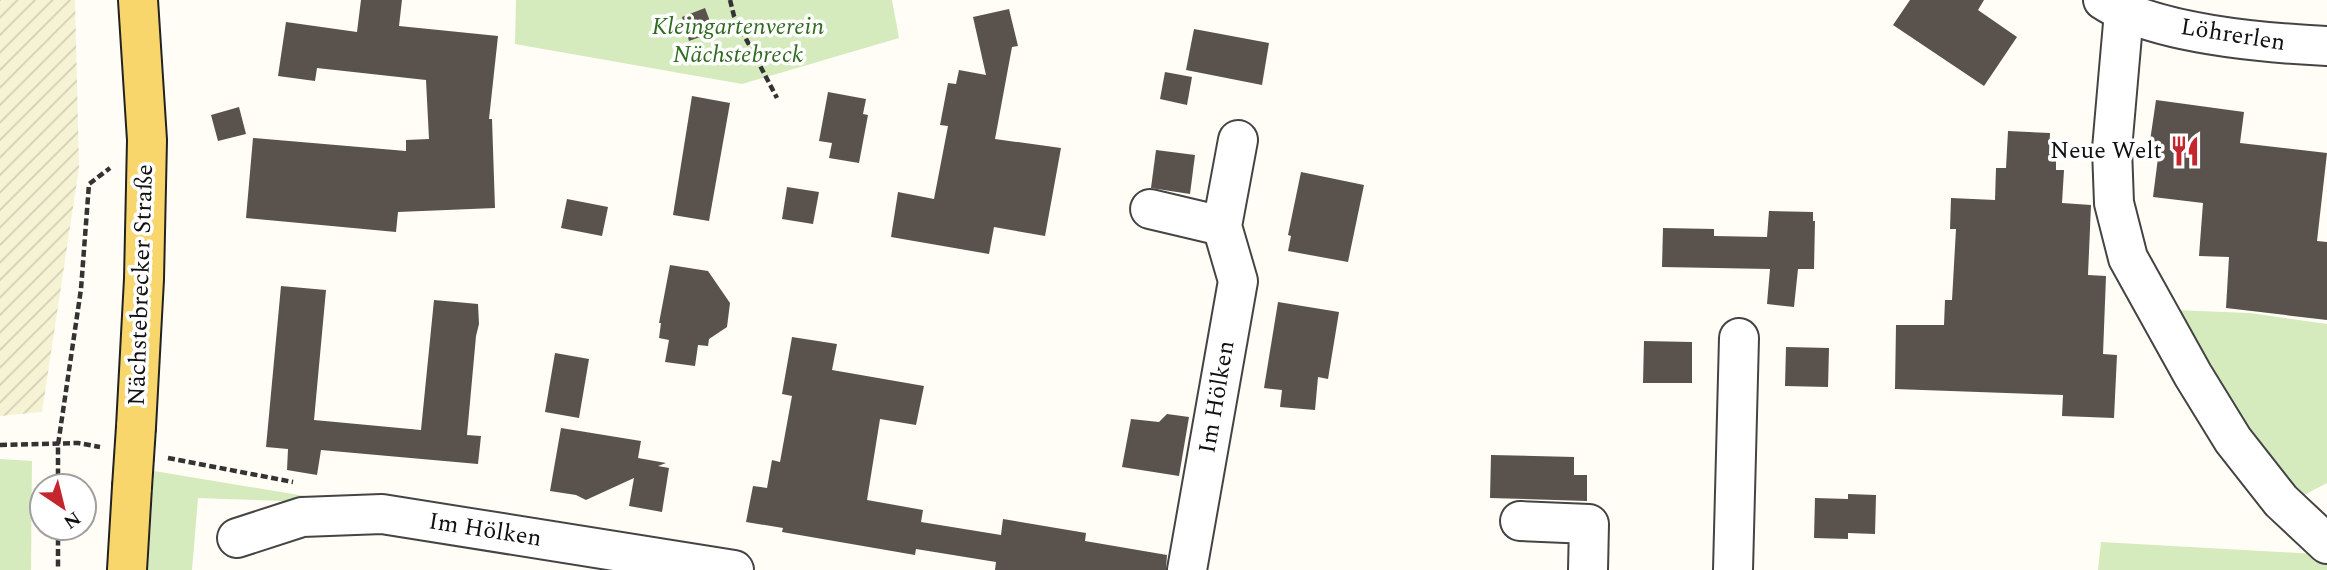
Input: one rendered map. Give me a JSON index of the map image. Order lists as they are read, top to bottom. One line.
{"streets":{"main road":["Nächstebrecker Straße"],"street":["Löhrerlen","Im Hölken"]},"parks":["Kleingartenverein Nächstebreck"],"places":{"restaurant":["Neue Welt"]},"north":"bottom right"}
